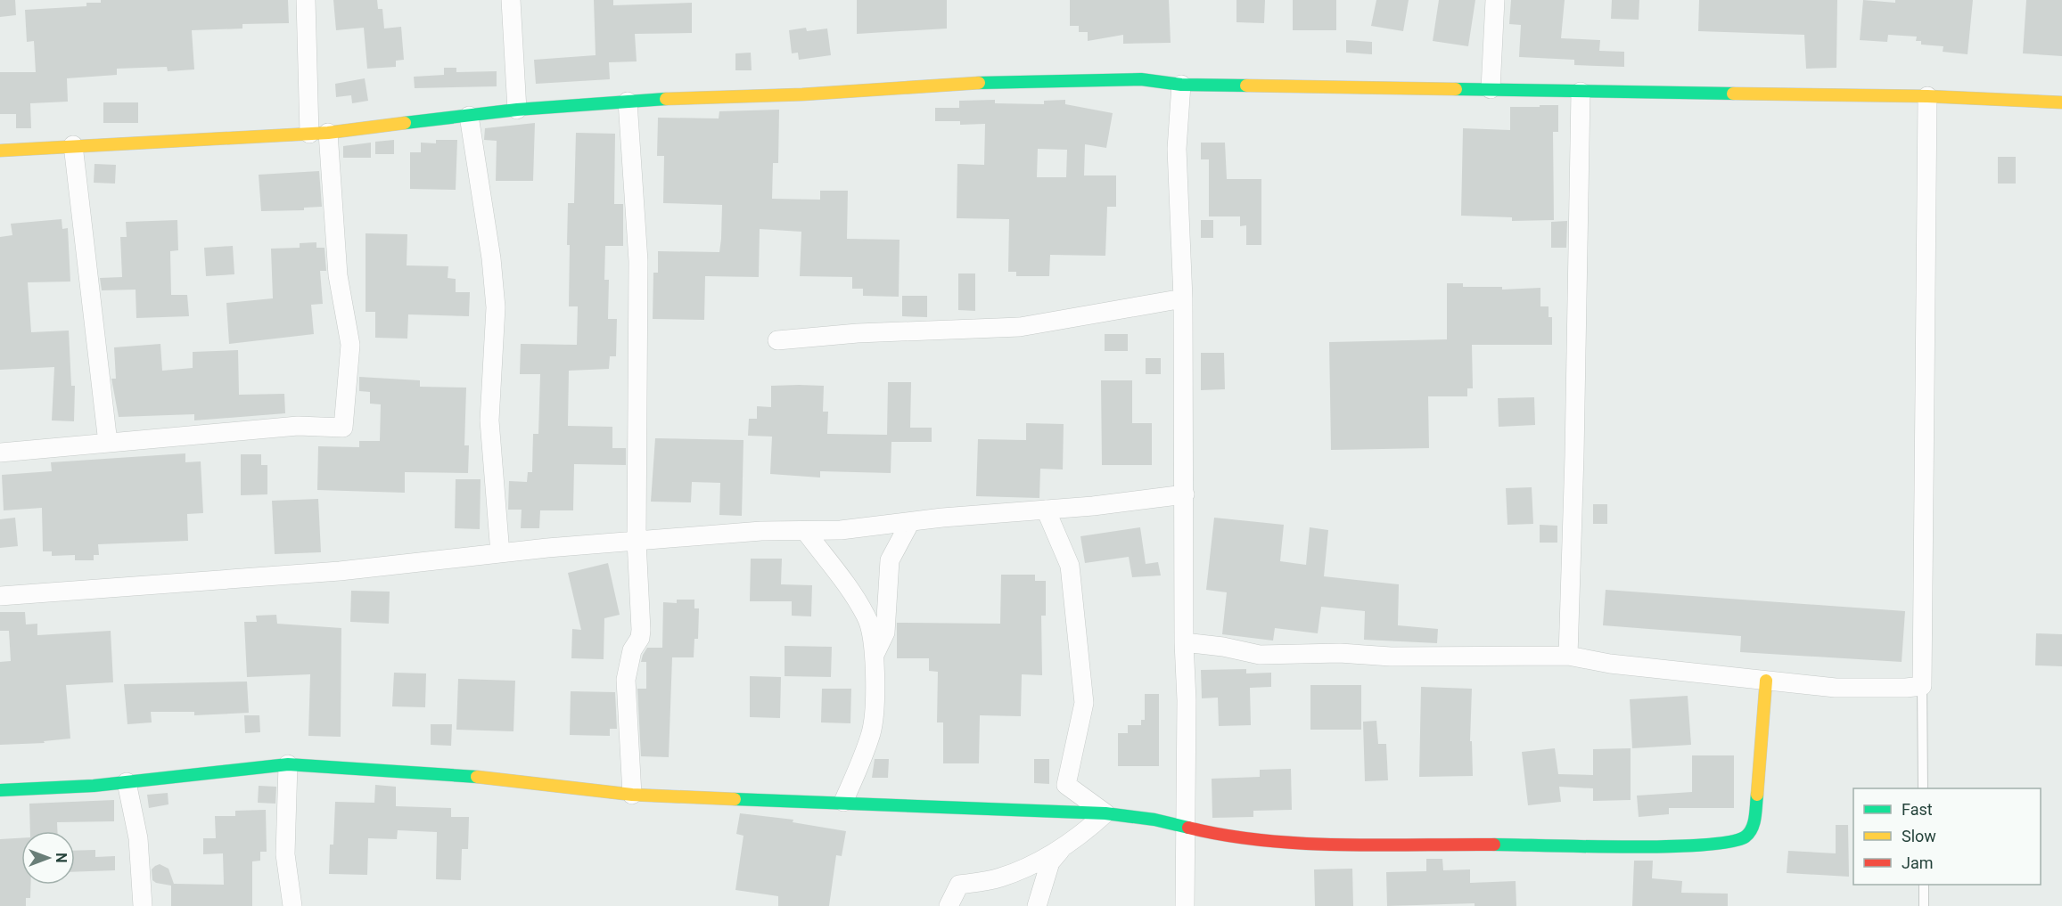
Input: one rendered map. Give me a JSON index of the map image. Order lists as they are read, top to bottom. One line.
{"legend":["Fast","Slow","Jam"],"north":"right"}
